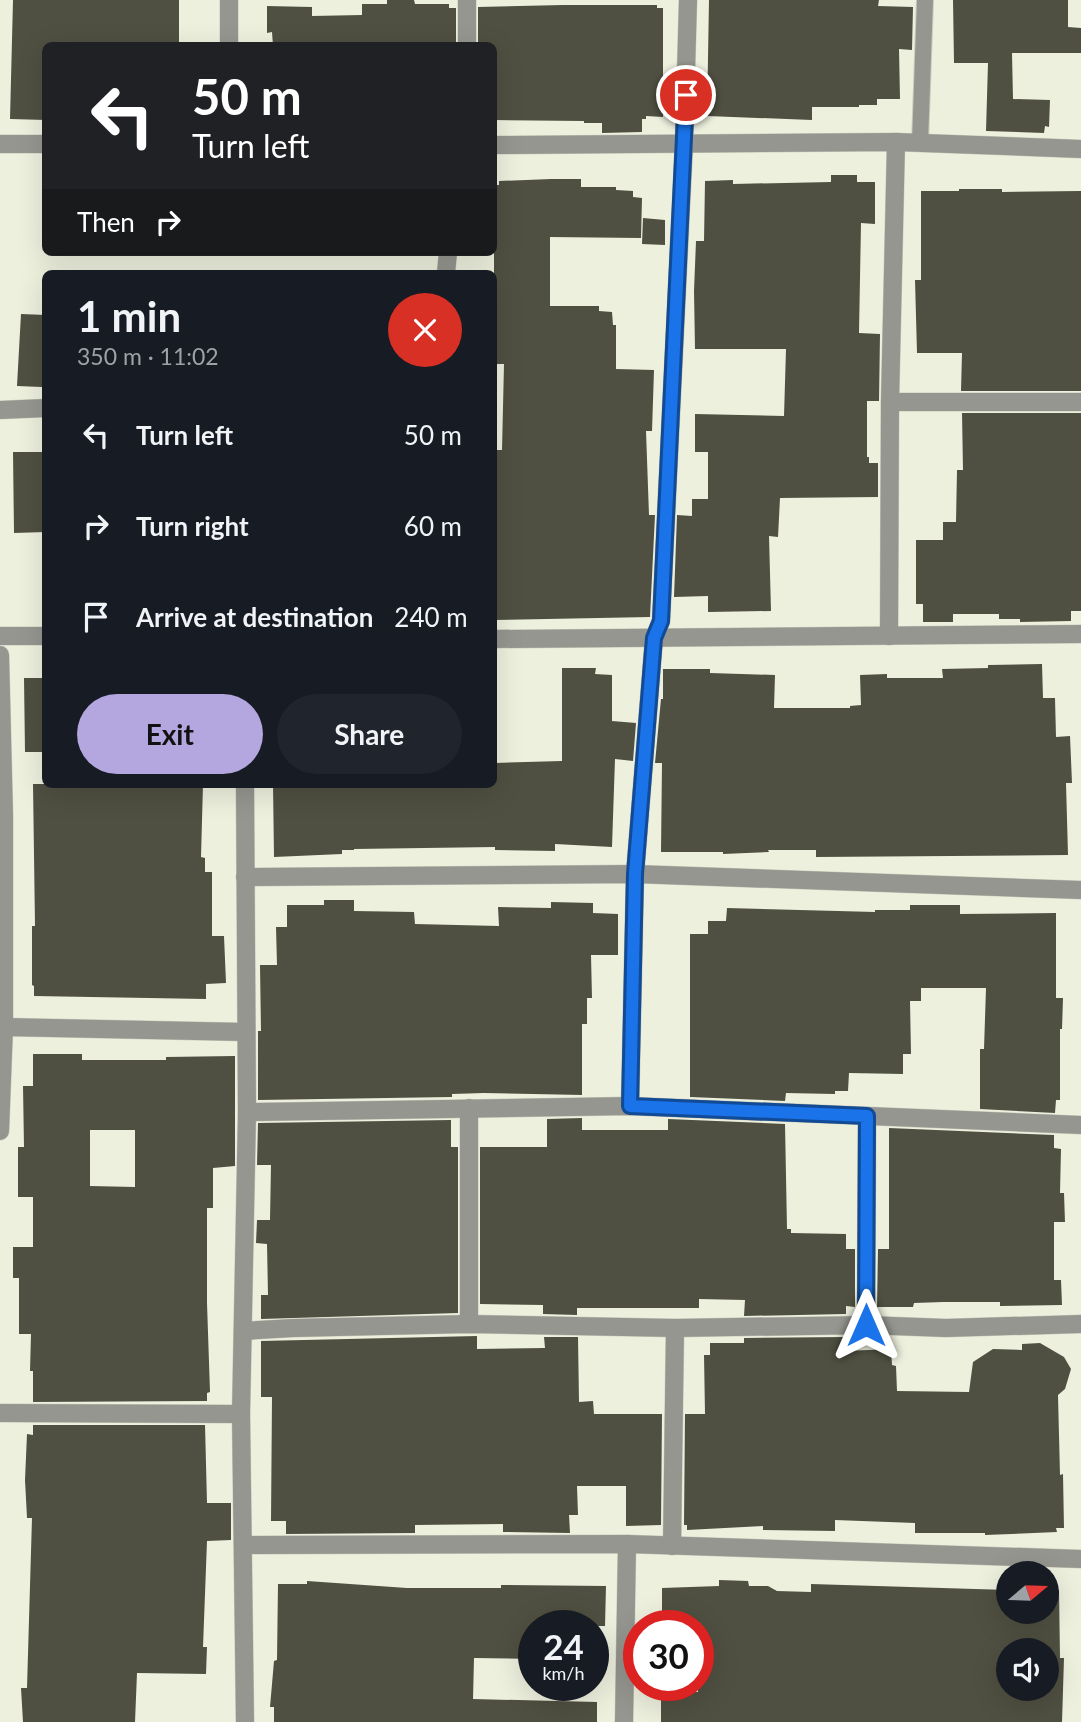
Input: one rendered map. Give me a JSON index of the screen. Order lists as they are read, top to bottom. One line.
{"north":"right","page":{"turn":["50 m","Turn left"],"then":"Then","heading":["1 min","350 m · 11:02"],"list":[{"name":"Turn left","value":"50 m"},{"name":"Turn right","value":"60 m"},{"name":"Arrive at destination","value":"240 m"}],"buttons":["Exit","Share"],"speed":"24 km/h","limit":"30"}}
